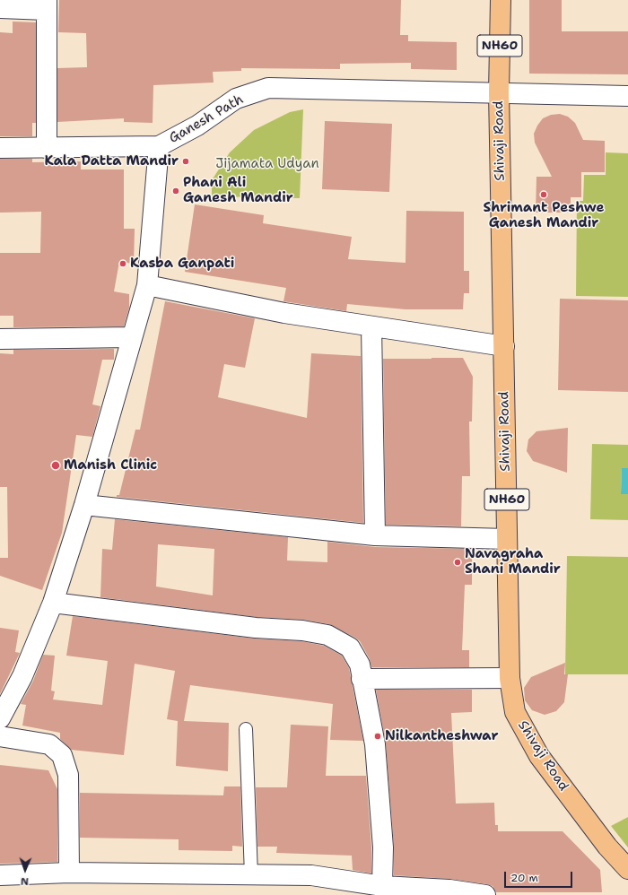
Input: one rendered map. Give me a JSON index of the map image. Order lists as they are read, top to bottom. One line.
{"streets":{"highway":["NH60","Shivaji Road"],"street":["Ganesh Path"]},"crossings":[["Ganesh Path","Shivaji Road"]],"parks":["Jijamata Udyan"],"places":["Kala Datta Mandir","Phani Ali Ganesh Mandir","Shrimant Peshwe Ganesh Mandir","Kasba Ganpati","Manish Clinic","Navagraha Shani Mandir","Nilkantheshwar"],"scale_bar":"20 m","north":"bottom"}
